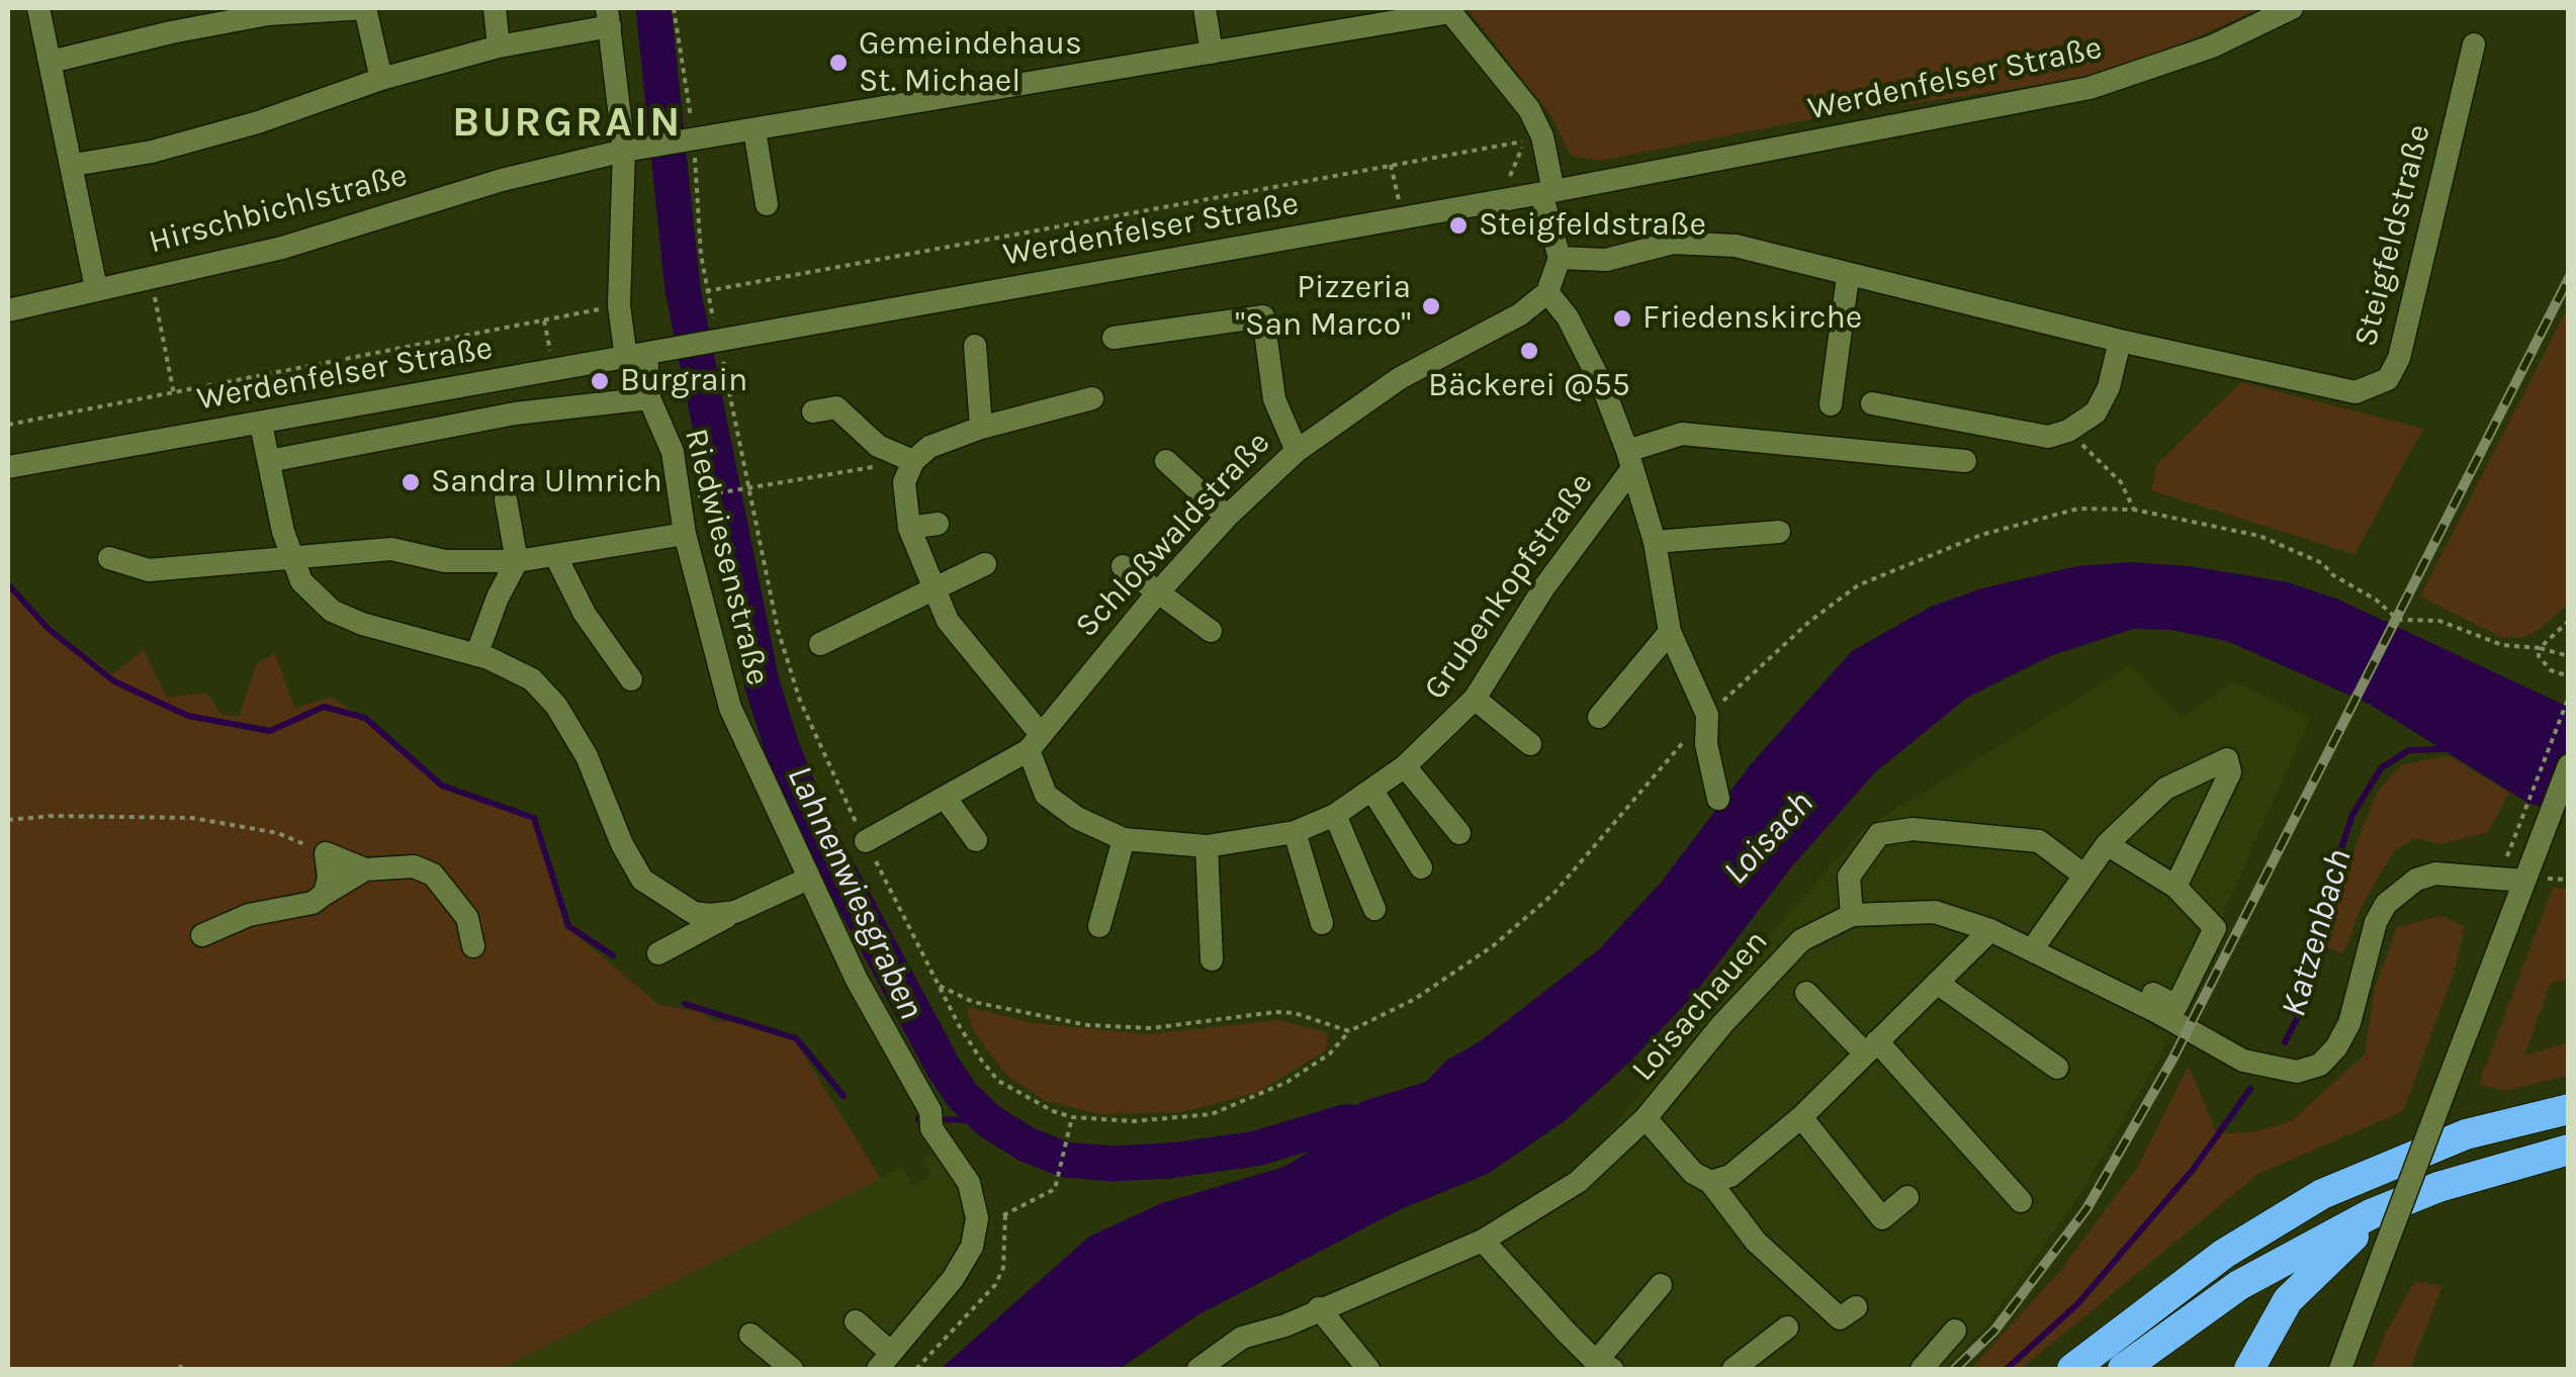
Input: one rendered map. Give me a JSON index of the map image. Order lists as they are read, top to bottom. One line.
{"streets":{"street":["Werdenfelser Straße","Hirschbichlstraße","Steigfeldstraße","Schloßwaldstraße","Riedwiesenstraße","Grubenkopfstraße","Loisachauen"]},"crossings":[["Werdenfelser Straße","Riedwiesenstraße"],["Hirschbichlstraße","Riedwiesenstraße"],["Schloßwaldstraße","Grubenkopfstraße"]],"districts":["BURGRAIN"],"water":["Loisach","Lahnenwiesgraben","Katzenbach"],"places":["Gemeindehaus St. Michael","Steigfeldstraße","Pizzeria \"San Marco\"","Friedenskirche","Bäckerei @55","Burgrain","Sandra Ulmrich"]}
